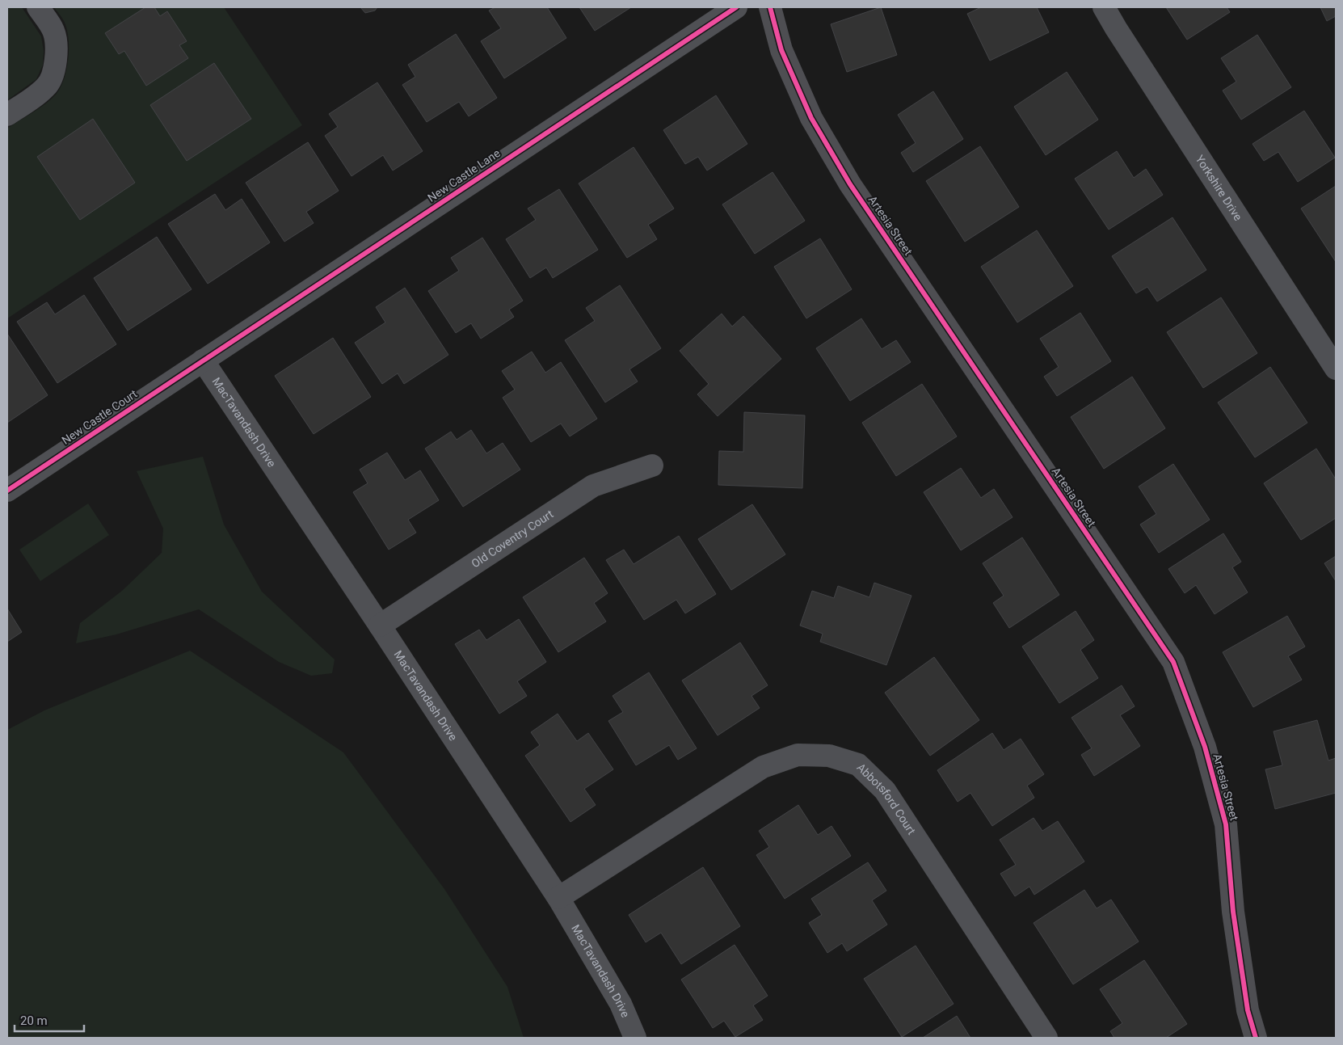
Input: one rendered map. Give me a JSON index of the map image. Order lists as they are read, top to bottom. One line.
{"streets":{"street":["New Castle Lane","Yorkshire Drive","Artesia Street","New Castle Court","MacTavandash Drive","Old Coventry Court","Abbotsford Court"]},"crossings":[["New Castle Lane","New Castle Court"],["New Castle Lane","MacTavandash Drive"],["New Castle Court","MacTavandash Drive"],["MacTavandash Drive","Old Coventry Court"],["MacTavandash Drive","Abbotsford Court"]],"scale_bar":"20 m"}
